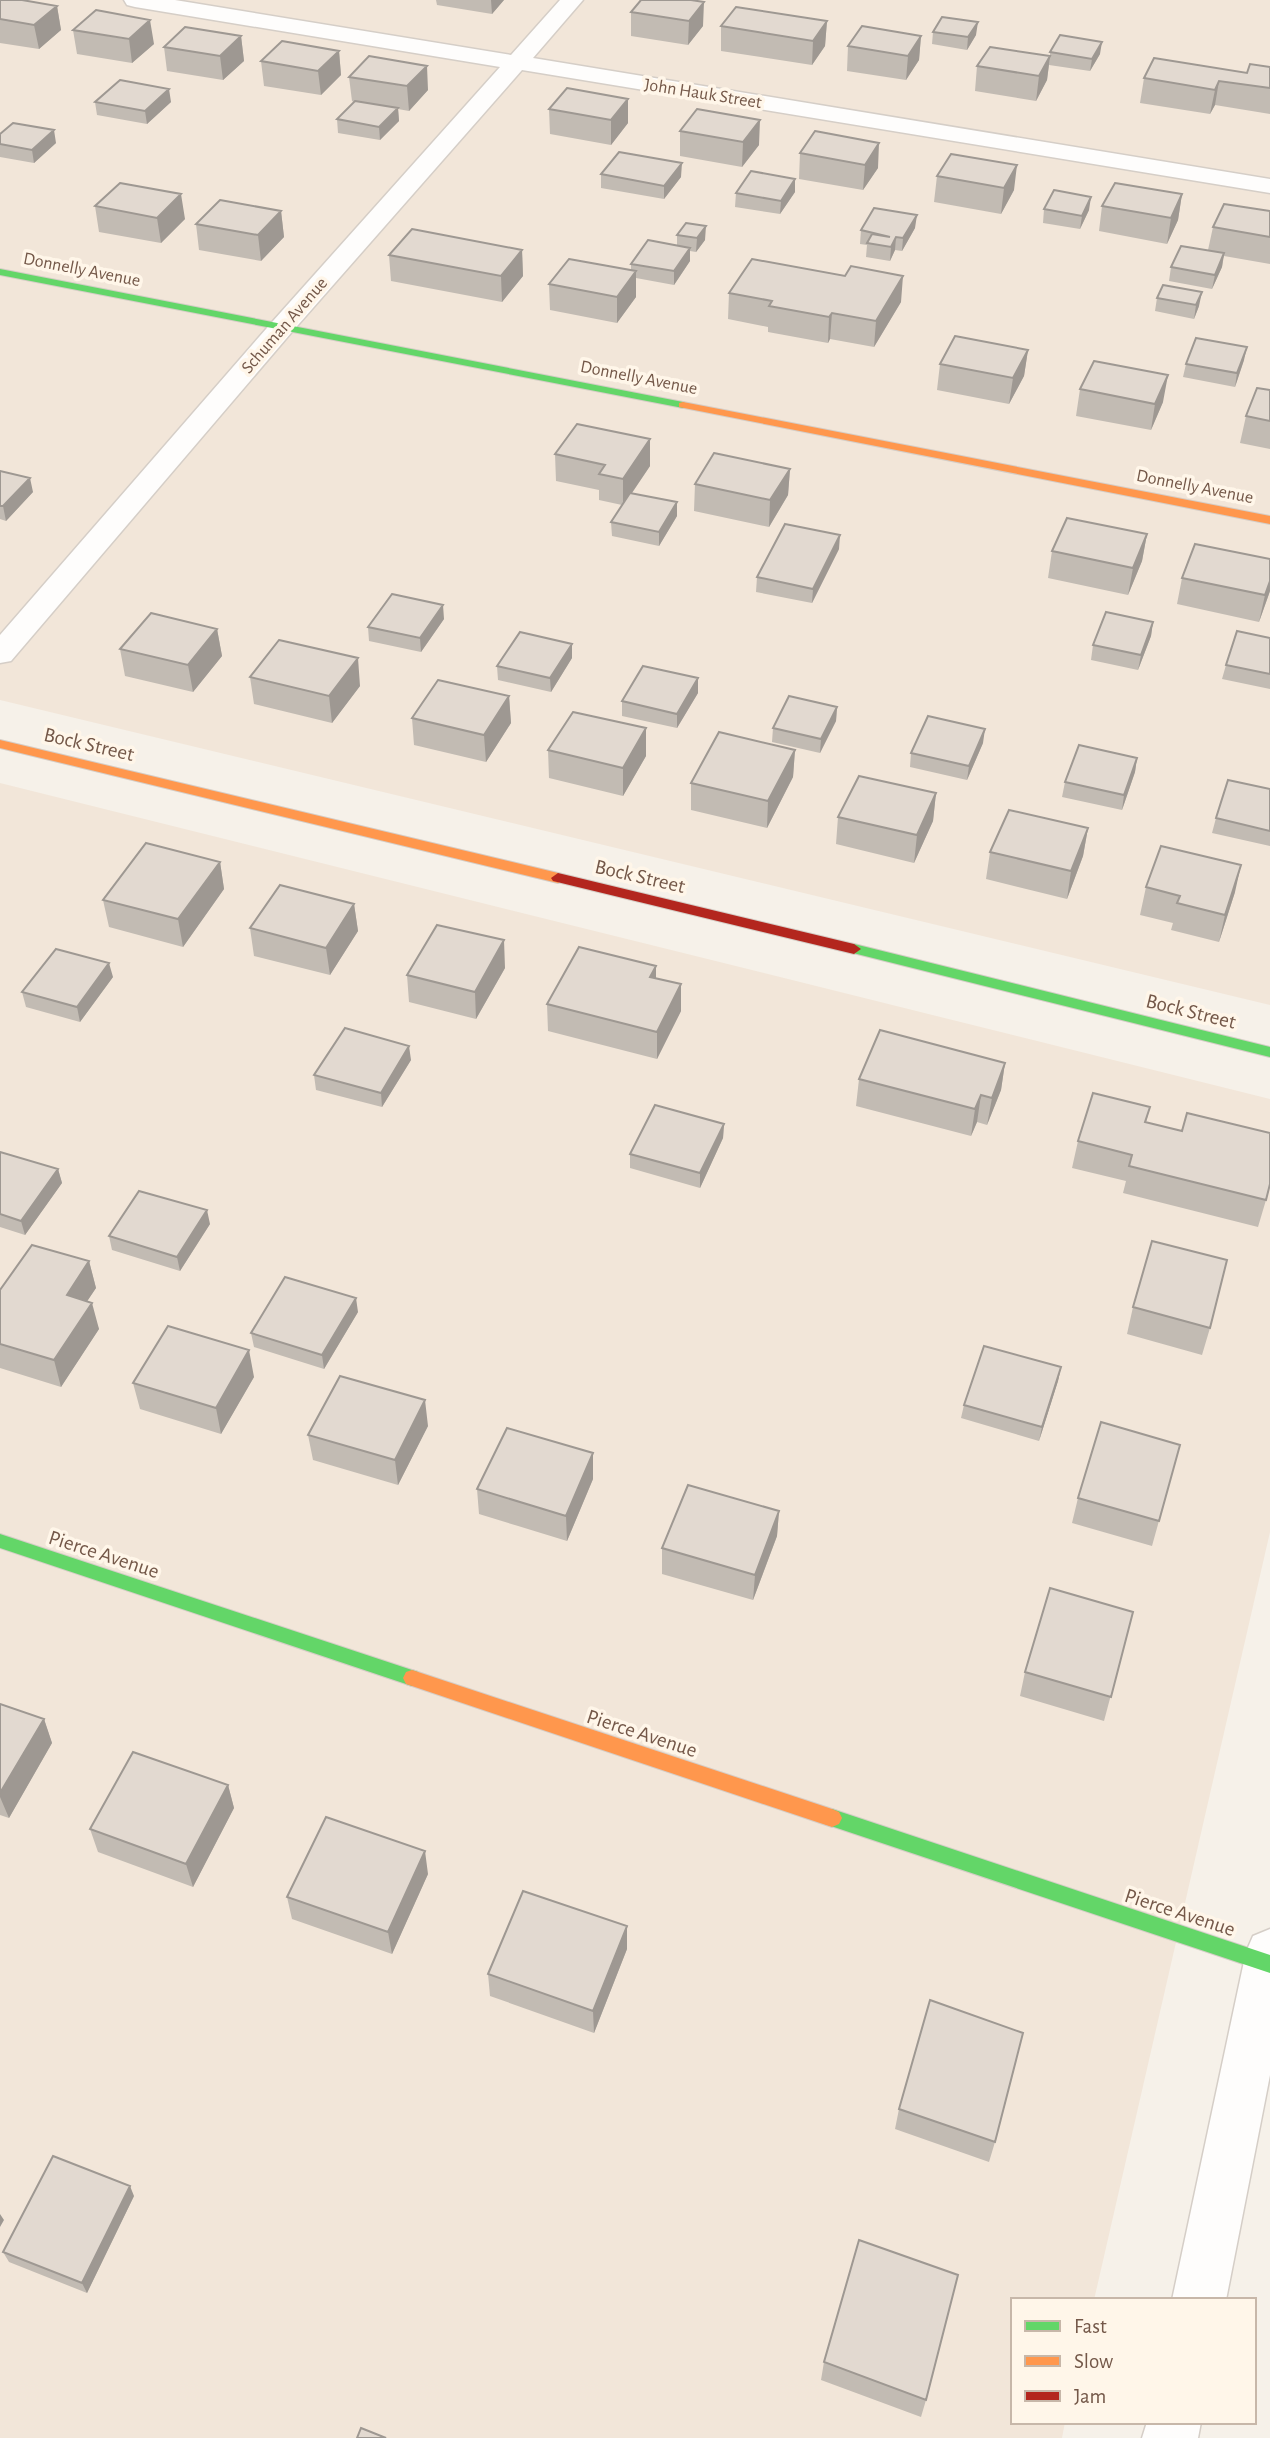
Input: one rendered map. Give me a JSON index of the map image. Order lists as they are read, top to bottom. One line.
{"streets":{"street":["John Hauk Street","Donnelly Avenue","Schuman Avenue","Bock Street","Pierce Avenue"]},"crossings":[["John Hauk Street","Schuman Avenue"],["Donnelly Avenue","Schuman Avenue"]],"legend":["Fast","Slow","Jam"]}
